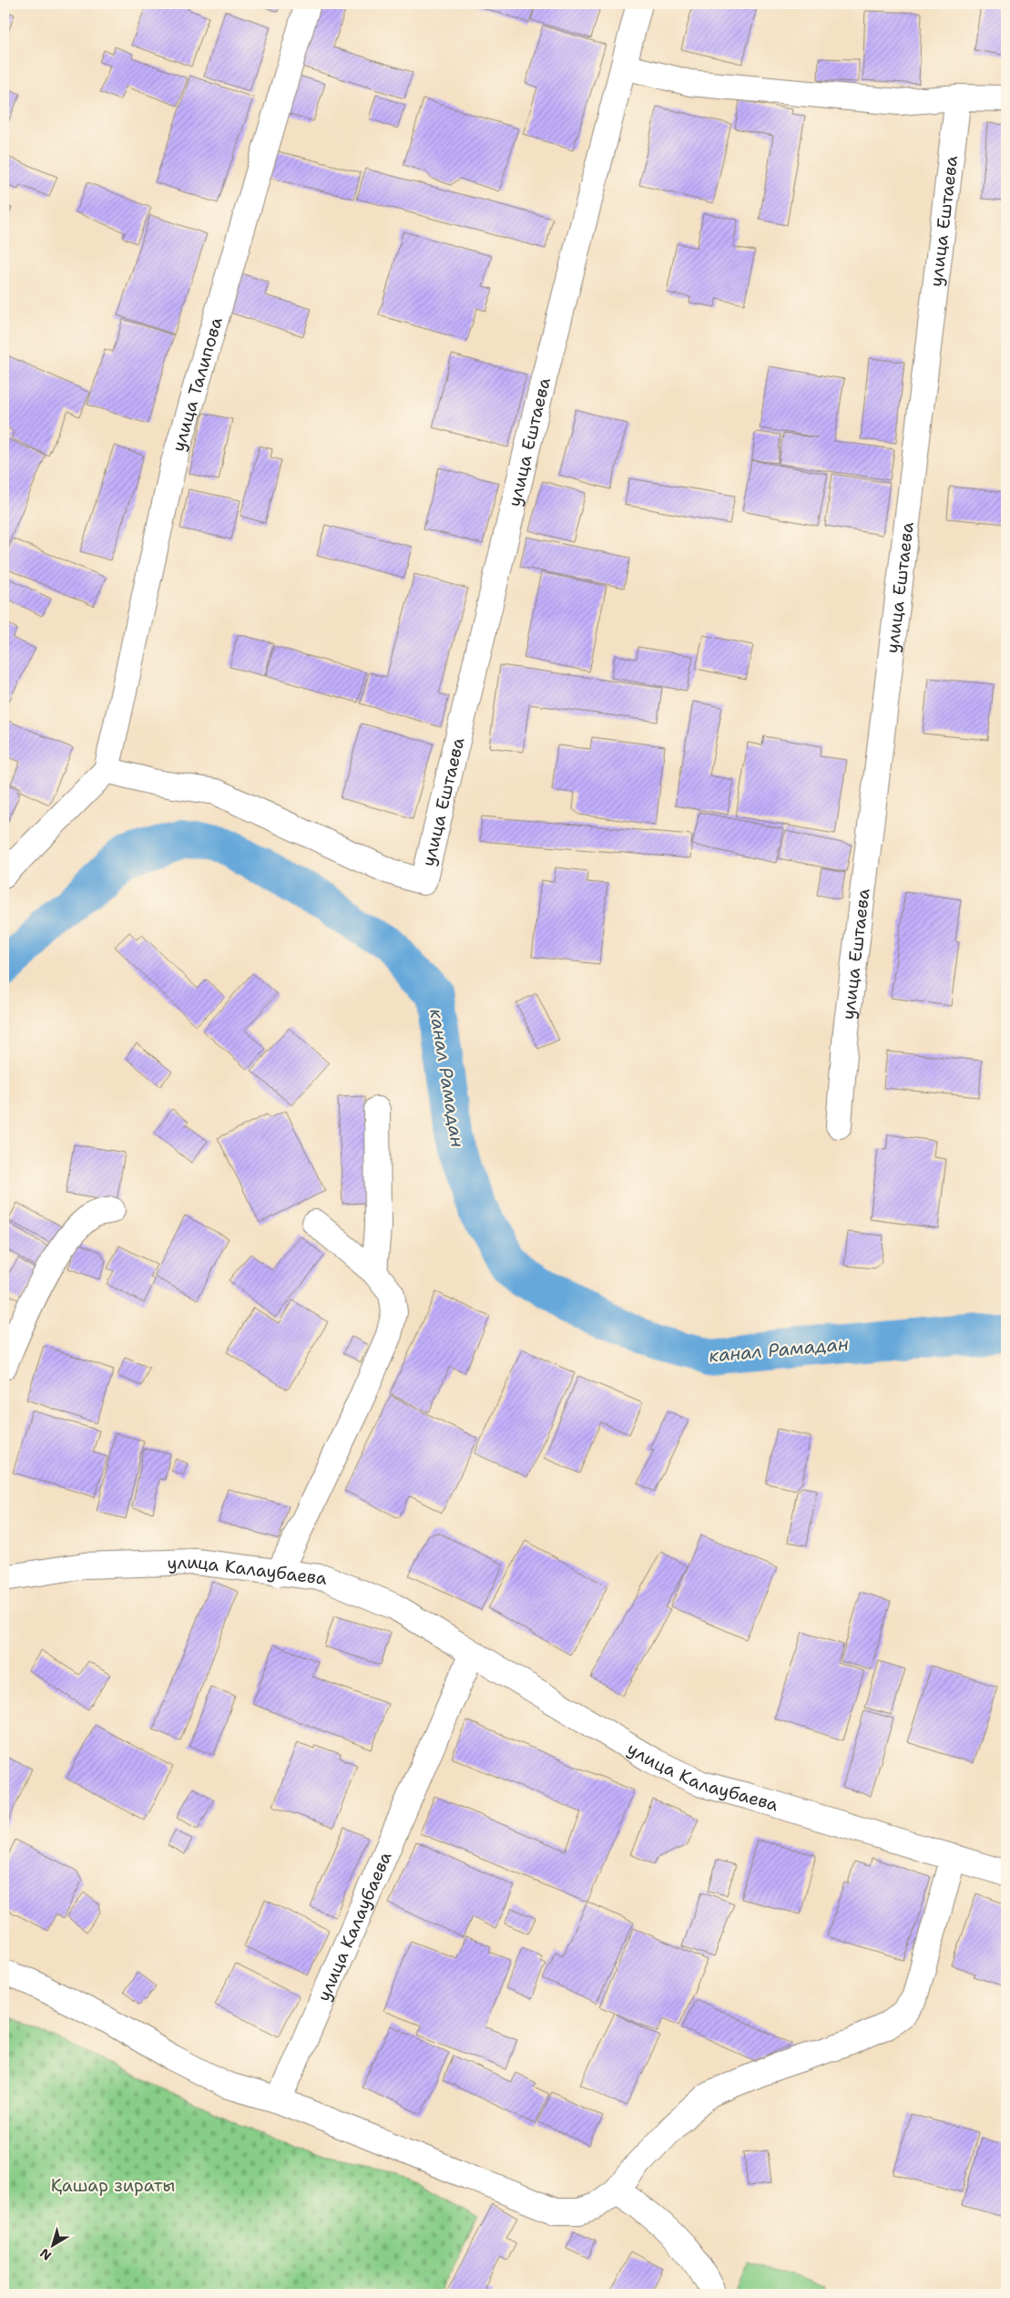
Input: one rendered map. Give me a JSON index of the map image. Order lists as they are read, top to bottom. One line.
{"streets":{"street":["улица Ештаева","улица Талипова","улица Калаубаева"]},"crossings":[["улица Ештаева","улица Талипова"]],"water":["канал Рамадан"],"parks":["Қашар зираты"],"north":"bottom left"}
